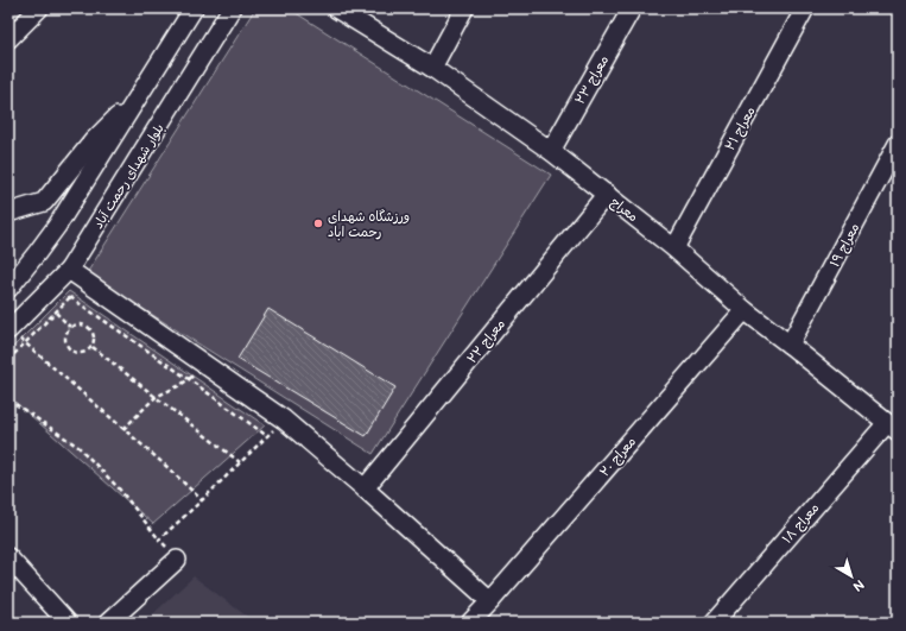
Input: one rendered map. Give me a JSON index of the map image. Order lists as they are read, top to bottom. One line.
{"streets":{"street":["معراج ۲۳","معراج ۲۱","بلوار شهدای رحمت آباد","معراج","معراج ۱۹","معراج ۲۲","معراج ۲۰","معراج ۱۸"]},"crossings":[["معراج ۲۳","معراج"],["معراج ۲۱","معراج"],["معراج","معراج ۱۹"],["معراج","معراج ۲۲"],["معراج","معراج ۲۰"],["معراج","معراج ۱۸"]],"places":["ورزشگاه شهدای رحمت اباد"],"north":"bottom right"}
